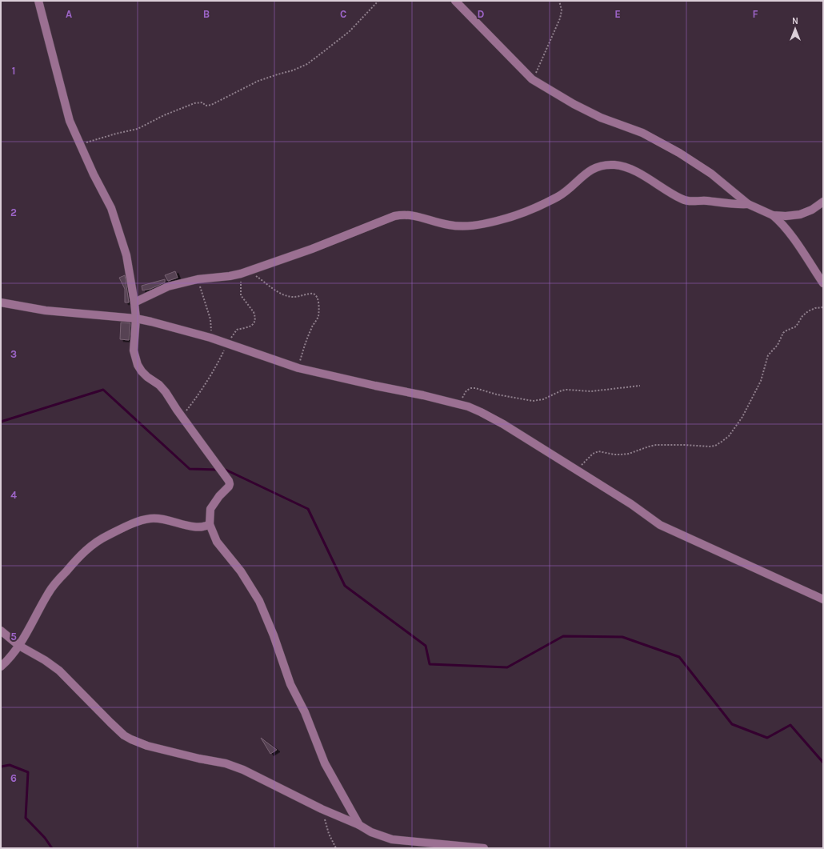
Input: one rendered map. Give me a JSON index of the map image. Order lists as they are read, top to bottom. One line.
{"north":"top","grid":{"columns":["A","B","C","D","E","F"],"rows":["1","2","3","4","5","6"]}}
